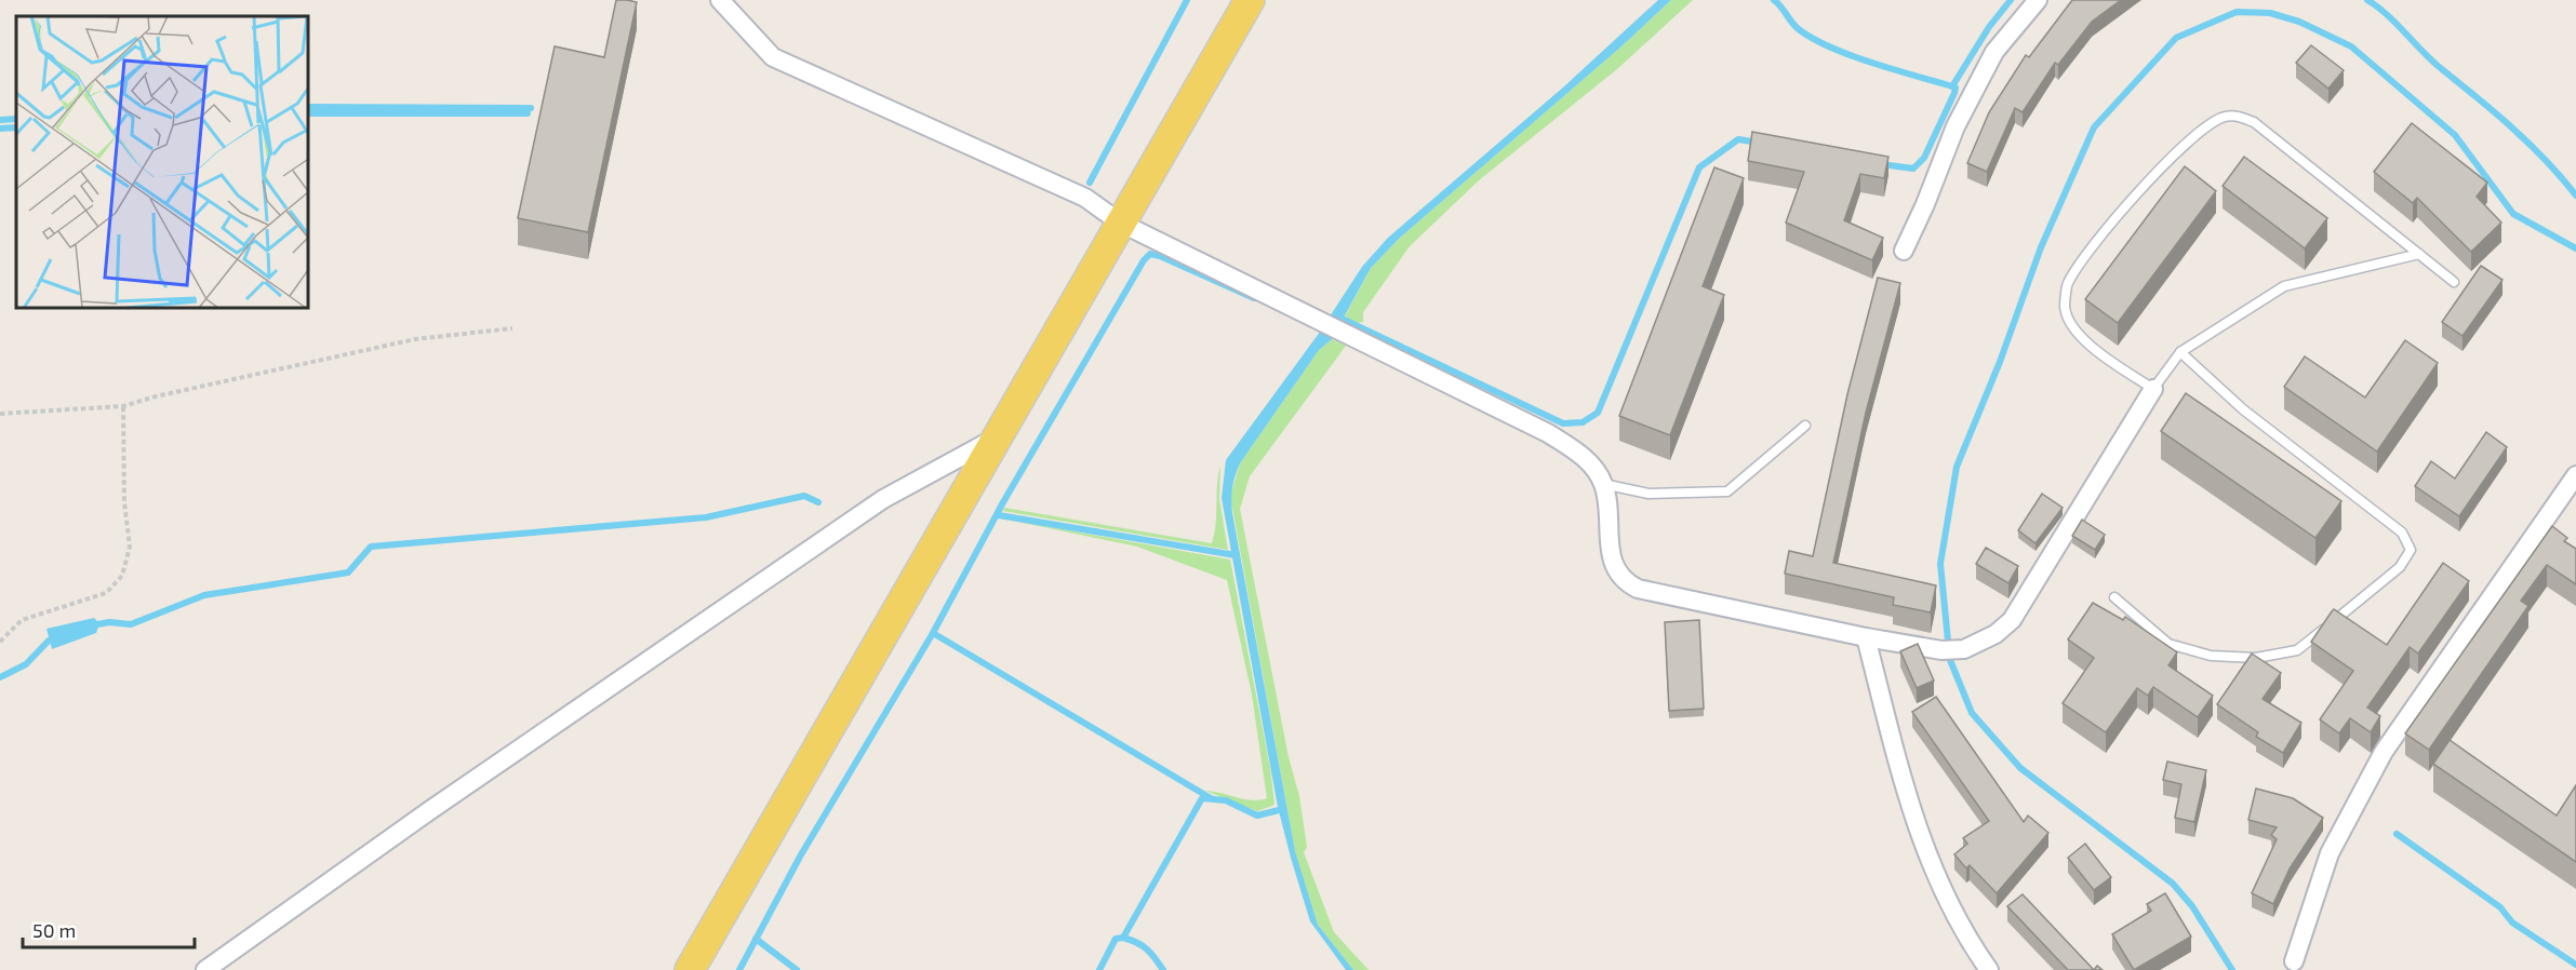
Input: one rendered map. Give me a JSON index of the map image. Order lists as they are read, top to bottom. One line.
{"scale_bar":"50 m"}
